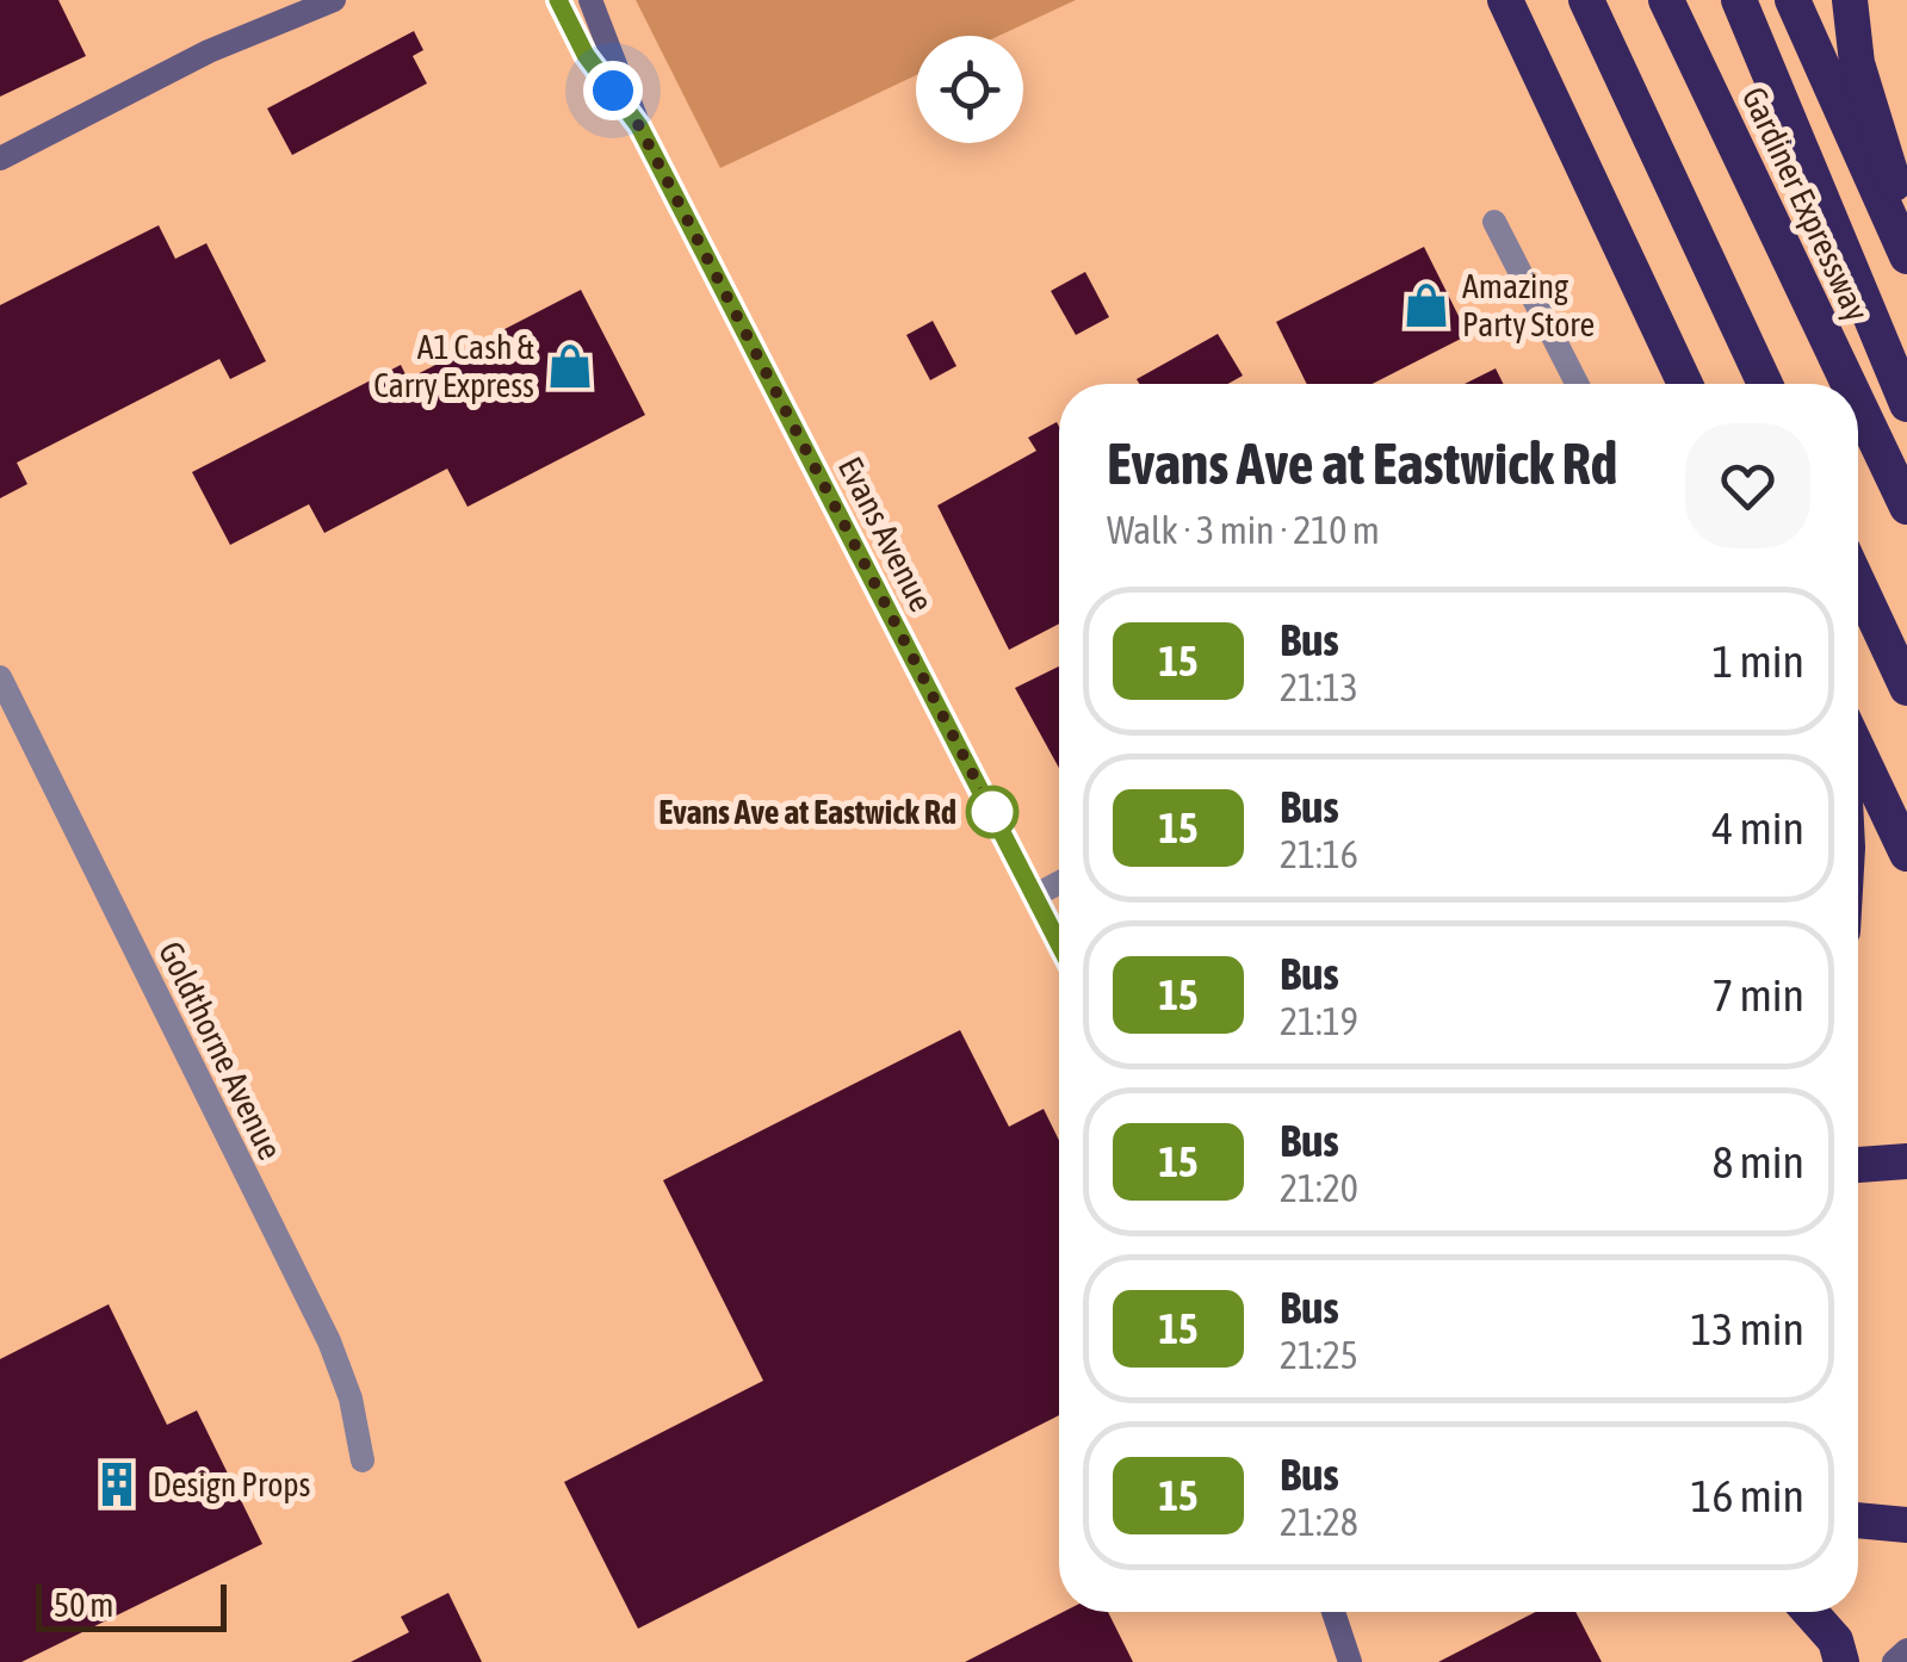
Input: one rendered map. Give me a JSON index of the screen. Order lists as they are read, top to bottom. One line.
{"streets":{"highway":["Gardiner Expressway"],"main road":["Evans Avenue"],"street":["Goldthorne Avenue"]},"places":{"shop":["Amazing Party Store","A1 Cash & Carry Express"],"other":["Evans Ave at Eastwick Rd"],"building":["Design Props"]},"lines":["bus line 15"],"scale_bar":"50 m","page":{"heading":["Evans Ave at Eastwick Rd","Walk · 3 min · 210 m"],"list":[{"mark":"15","name":"Bus","note":"21:13","value":"1 min"},{"mark":"15","name":"Bus","note":"21:16","value":"4 min"},{"mark":"15","name":"Bus","note":"21:19","value":"7 min"},{"mark":"15","name":"Bus","note":"21:20","value":"8 min"},{"mark":"15","name":"Bus","note":"21:25","value":"13 min"},{"mark":"15","name":"Bus","note":"21:28","value":"16 min"}],"scale":"50 m"}}
